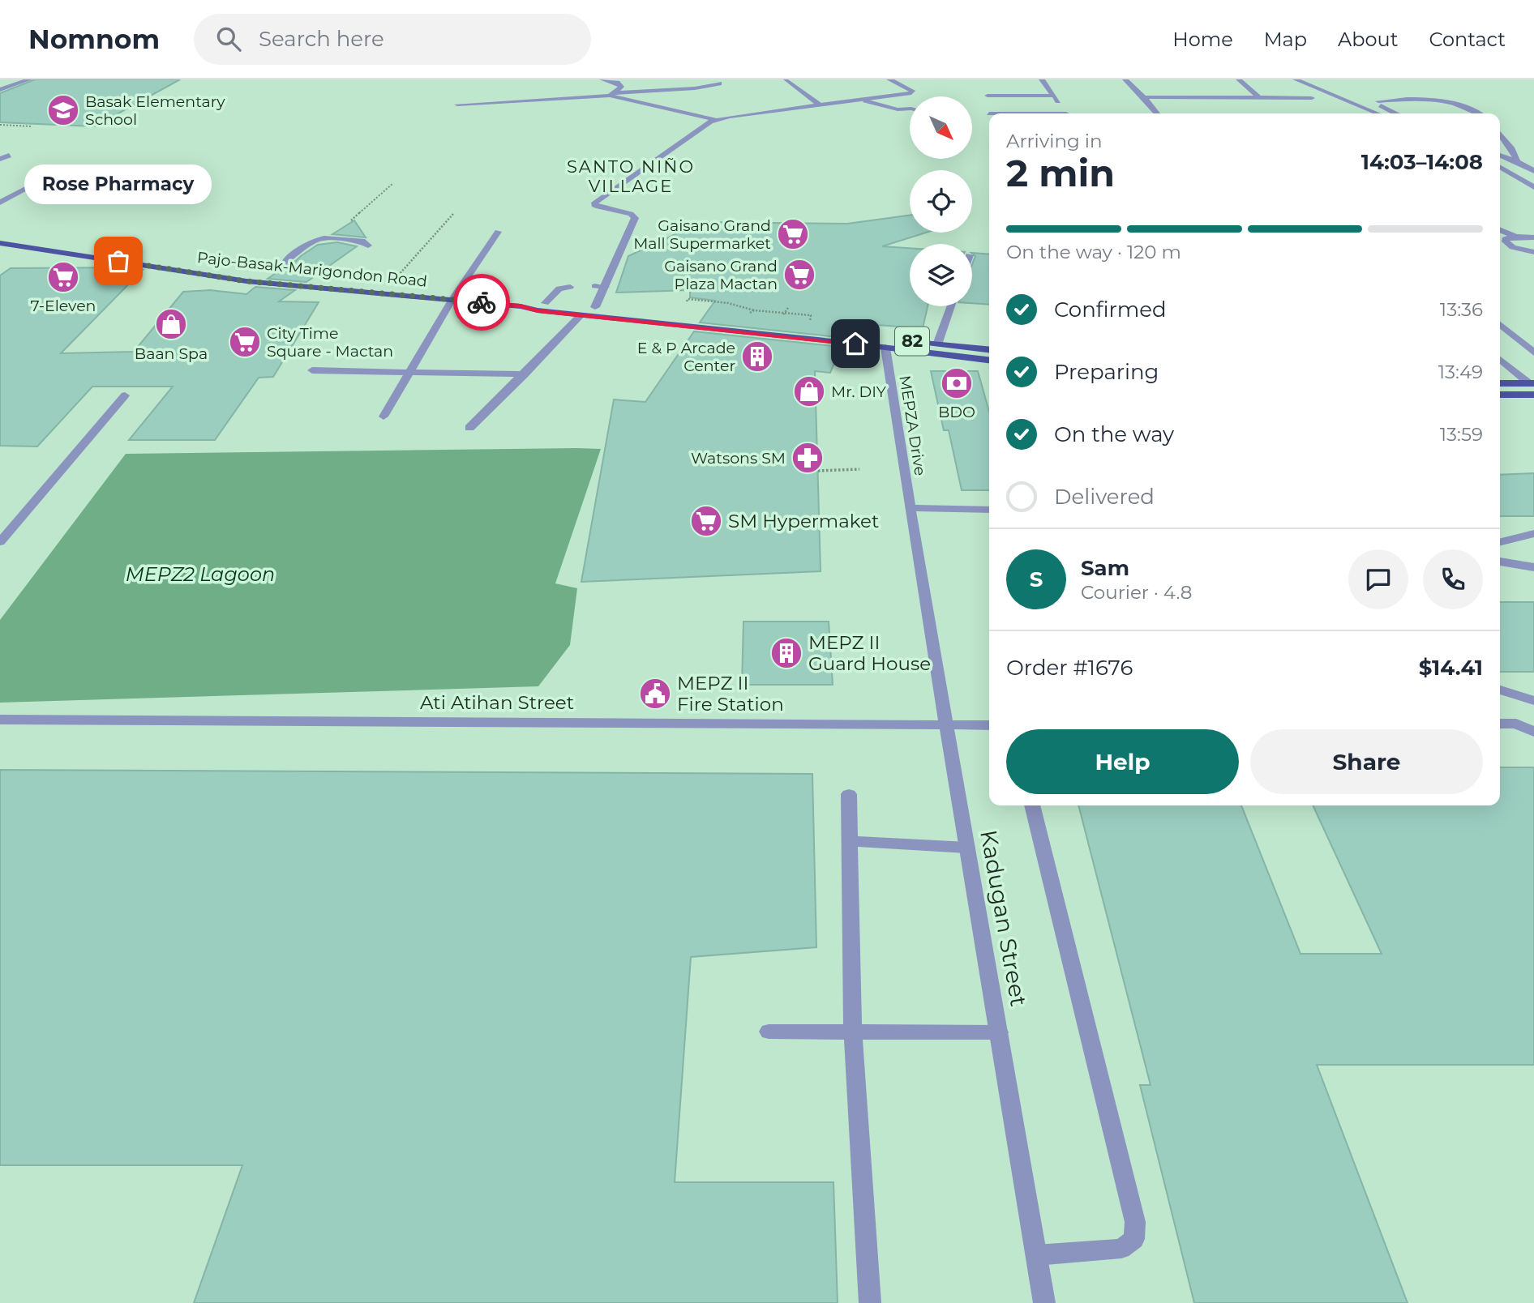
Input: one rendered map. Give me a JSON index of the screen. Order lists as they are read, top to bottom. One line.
{"streets":{"main road":["Pajo-Basak-Marigondon Road","82"],"street":["MEPZA Drive","Ati Atihan Street","Kadugan Street"]},"crossings":[["Pajo-Basak-Marigondon Road","MEPZA Drive"],["MEPZA Drive","Kadugan Street"],["Ati Atihan Street","Kadugan Street"]],"districts":["SANTO NIÑO VILLAGE"],"water":["MEPZ2 Lagoon"],"places":{"school or university":["Basak Elementary School"],"supermarket":["Gaisano Grand Mall Supermarket","Gaisano Grand Plaza Mactan","7-Eleven","City Time Square - Mactan","SM Hypermaket"],"other":["Rose Pharmacy"],"shop":["Baan Spa","Mr. DIY"],"building":["E & P Arcade Center","MEPZ II Guard House"],"bank":["BDO"],"pharmacy":["Watsons SM"],"public building":["MEPZ II Fire Station"]},"north":"bottom right","page":{"header":"Nomnom","search":"Search here","nav":["Home","Map","About","Contact"],"heading":["2 min","Arriving in","14:03–14:08"],"panel":["Sam","Courier · 4.8","Order #1676","$14.41"],"bubble":"Rose Pharmacy","bar":"On the way · 120 m","list":[["Confirmed","13:36"],["Preparing","13:49"],["On the way","13:59"],"Delivered"],"round":"S","buttons":["Help","Share"]}}
